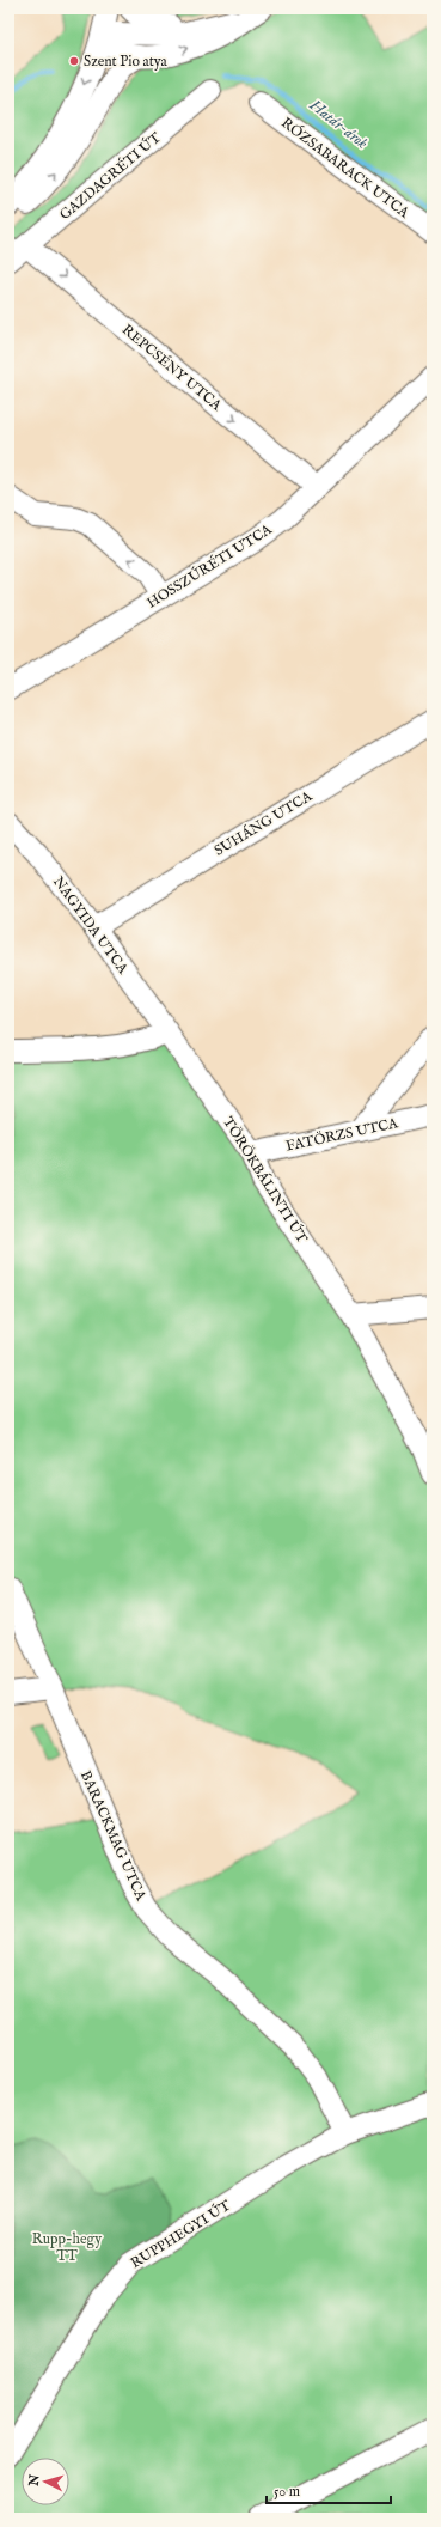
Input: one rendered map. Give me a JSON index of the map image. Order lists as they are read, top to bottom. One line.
{"streets":{"street":["RÓZSABARACK UTCA","GAZDAGRÉTI ÚT","REPCSÉNY UTCA","HOSSZÚRÉTI UTCA","SUHÁNG UTCA","NAGYIDA UTCA","FATÖRZS UTCA","TÖRÖKBÁLINTI ÚT","BARACKMAG UTCA","RUPPHEGYI ÚT"]},"crossings":[["GAZDAGRÉTI ÚT","REPCSÉNY UTCA"],["REPCSÉNY UTCA","HOSSZÚRÉTI UTCA"],["SUHÁNG UTCA","NAGYIDA UTCA"],["NAGYIDA UTCA","TÖRÖKBÁLINTI ÚT"],["FATÖRZS UTCA","TÖRÖKBÁLINTI ÚT"],["BARACKMAG UTCA","RUPPHEGYI ÚT"]],"water":["Határ-árok"],"parks":["Rupp-hegy TT"],"places":["Szent Pio atya"],"scale_bar":"50 m","north":"left"}
